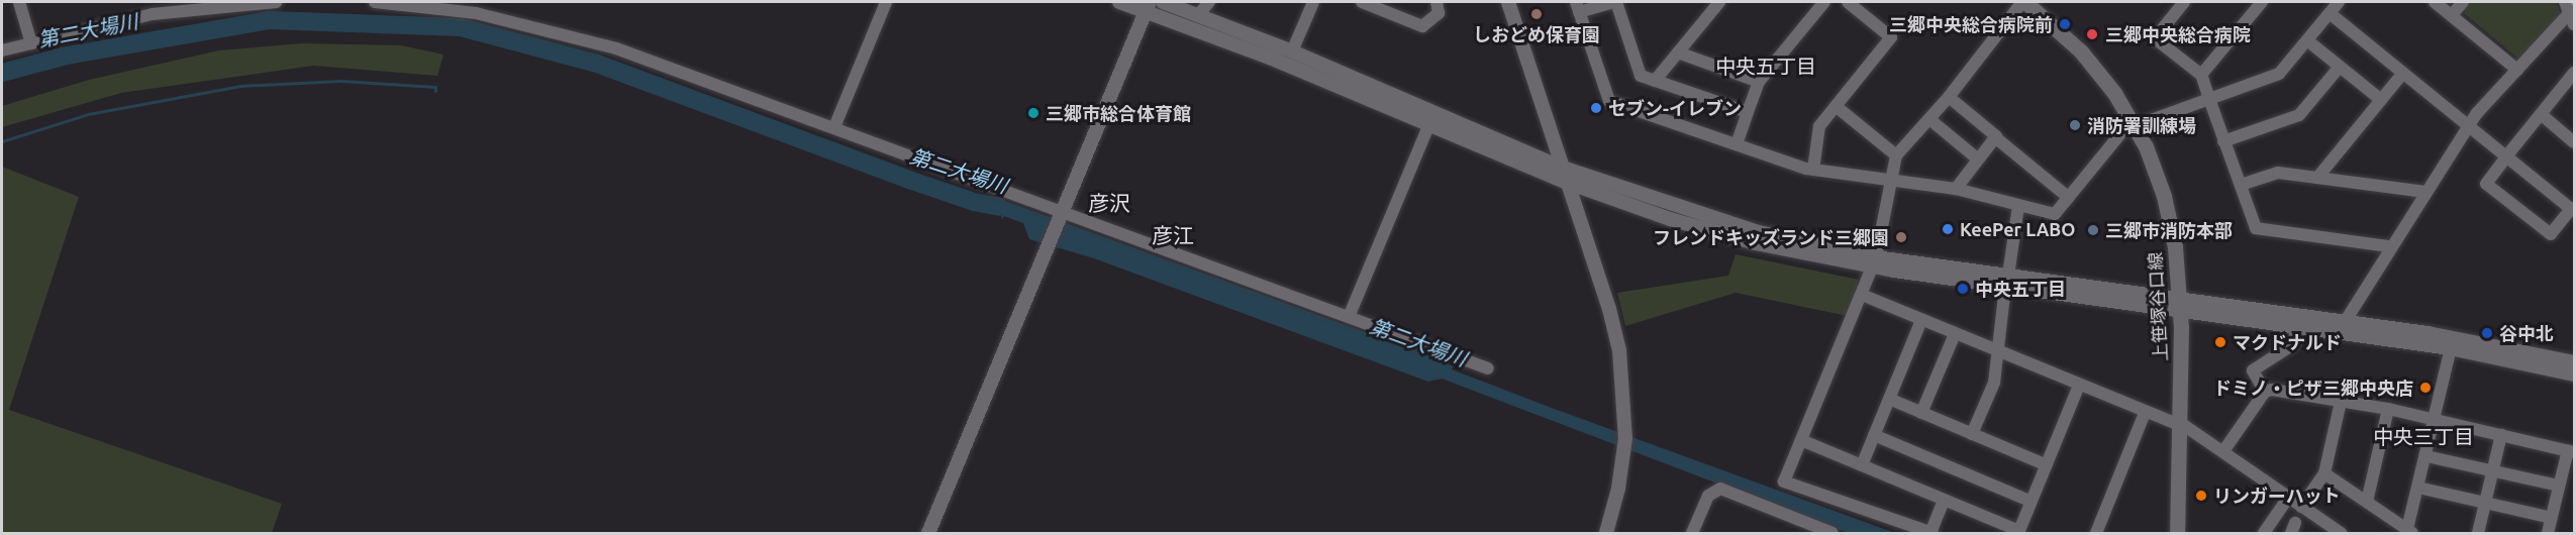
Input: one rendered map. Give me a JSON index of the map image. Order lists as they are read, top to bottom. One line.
{"streets":{"main road":["上笹塚谷口線"]},"districts":["中央五丁目","彦沢","彦江","中央三丁目"],"water":["第二大場川"],"places":["しおどめ保育園","三郷中央総合病院前","三郷中央総合病院","セブン-イレブン","三郷市総合体育館","消防署訓練場","KeePer LABO","三郷市消防本部","フレンドキッズランド三郷園","中央五丁目","谷中北","マクドナルド","ドミノ・ピザ三郷中央店","リンガーハット"]}
